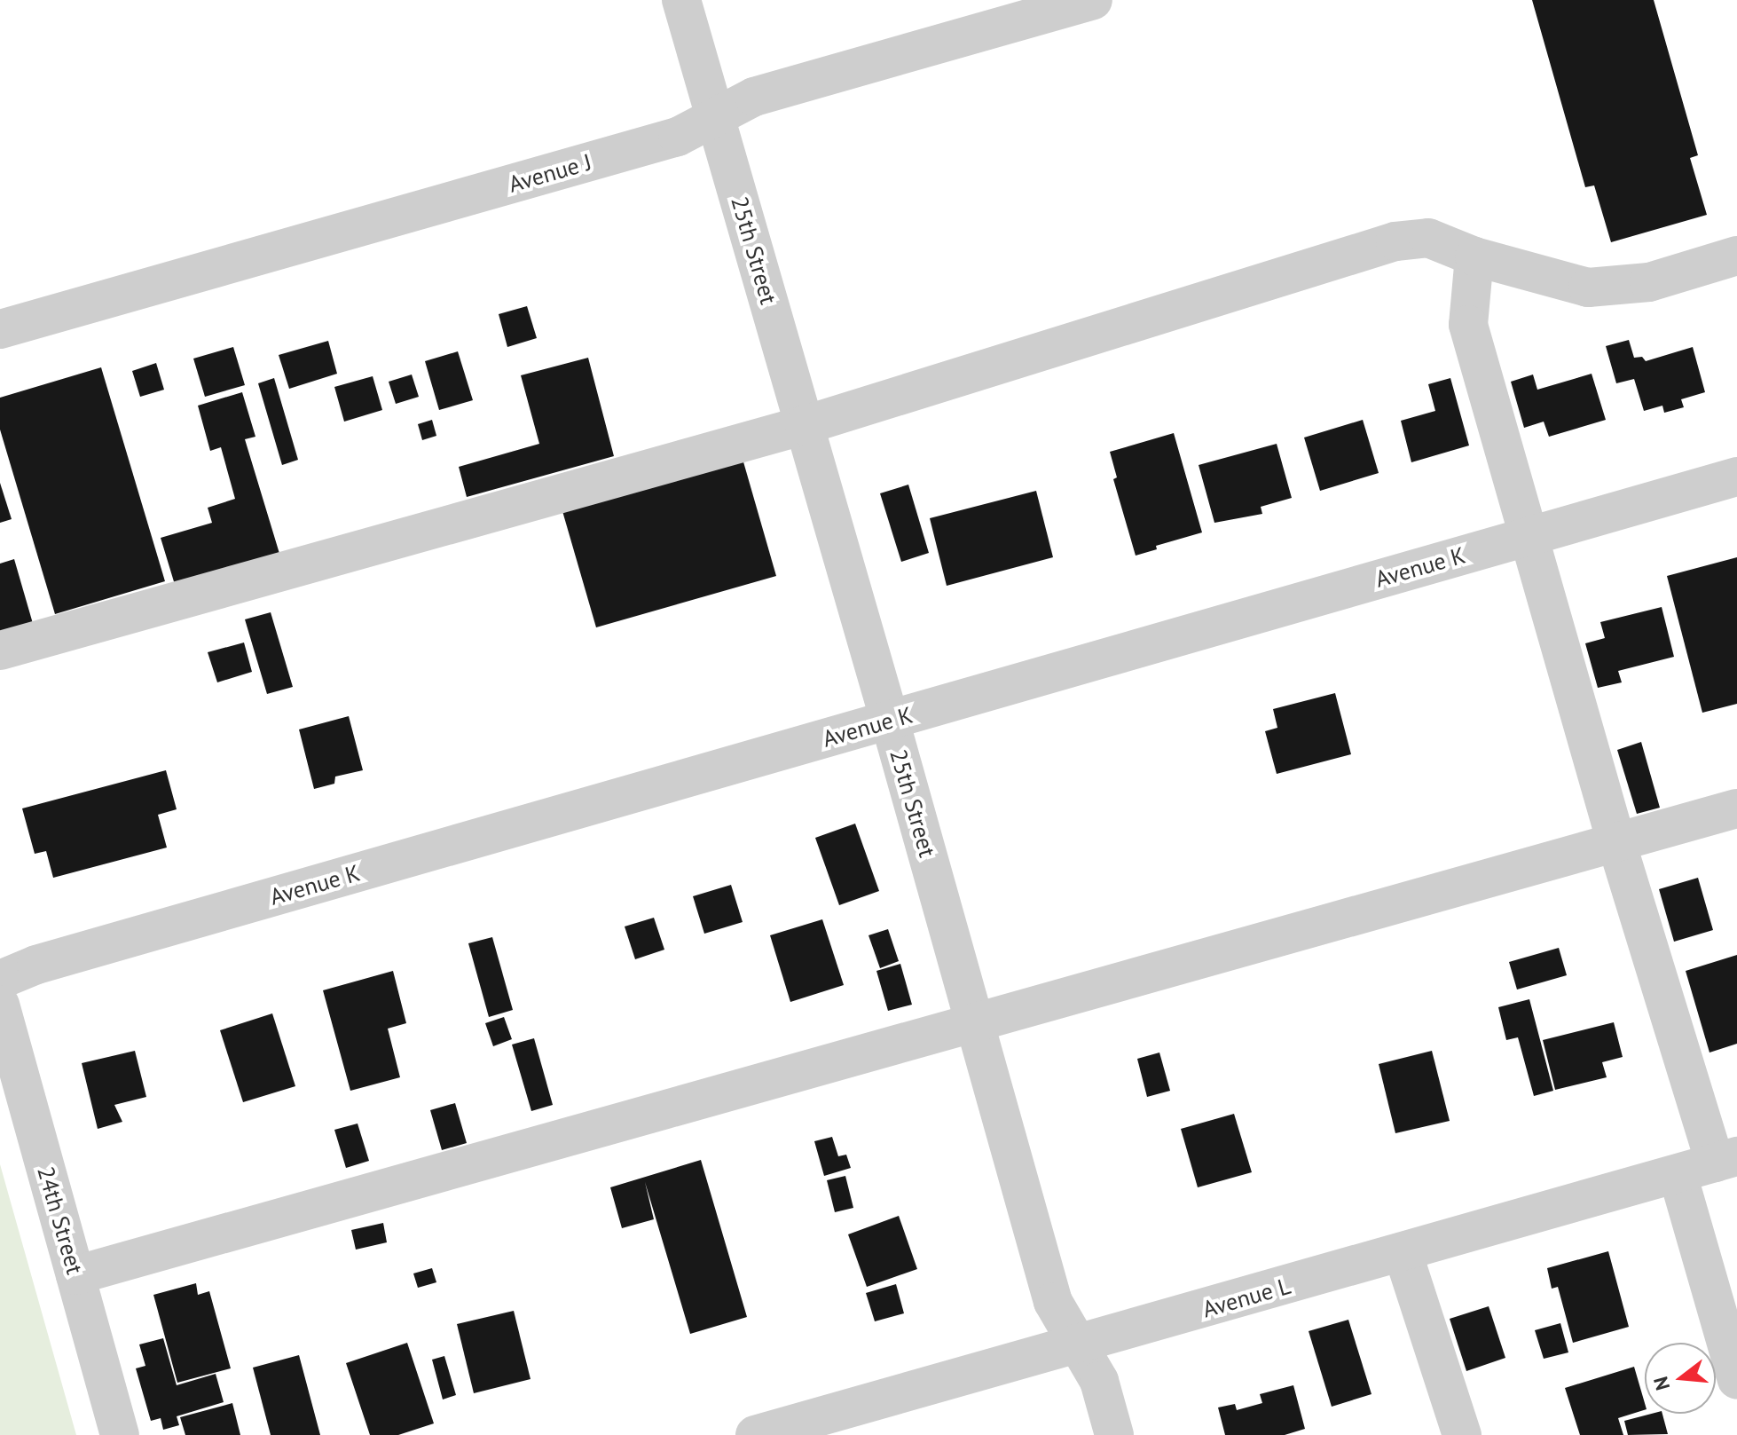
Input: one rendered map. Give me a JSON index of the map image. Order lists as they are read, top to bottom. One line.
{"streets":{"street":["Avenue J","25th Street","Avenue K","24th Street","Avenue L"]},"crossings":[["Avenue J","25th Street"],["25th Street","Avenue K"],["25th Street","Avenue L"]],"north":"left"}
